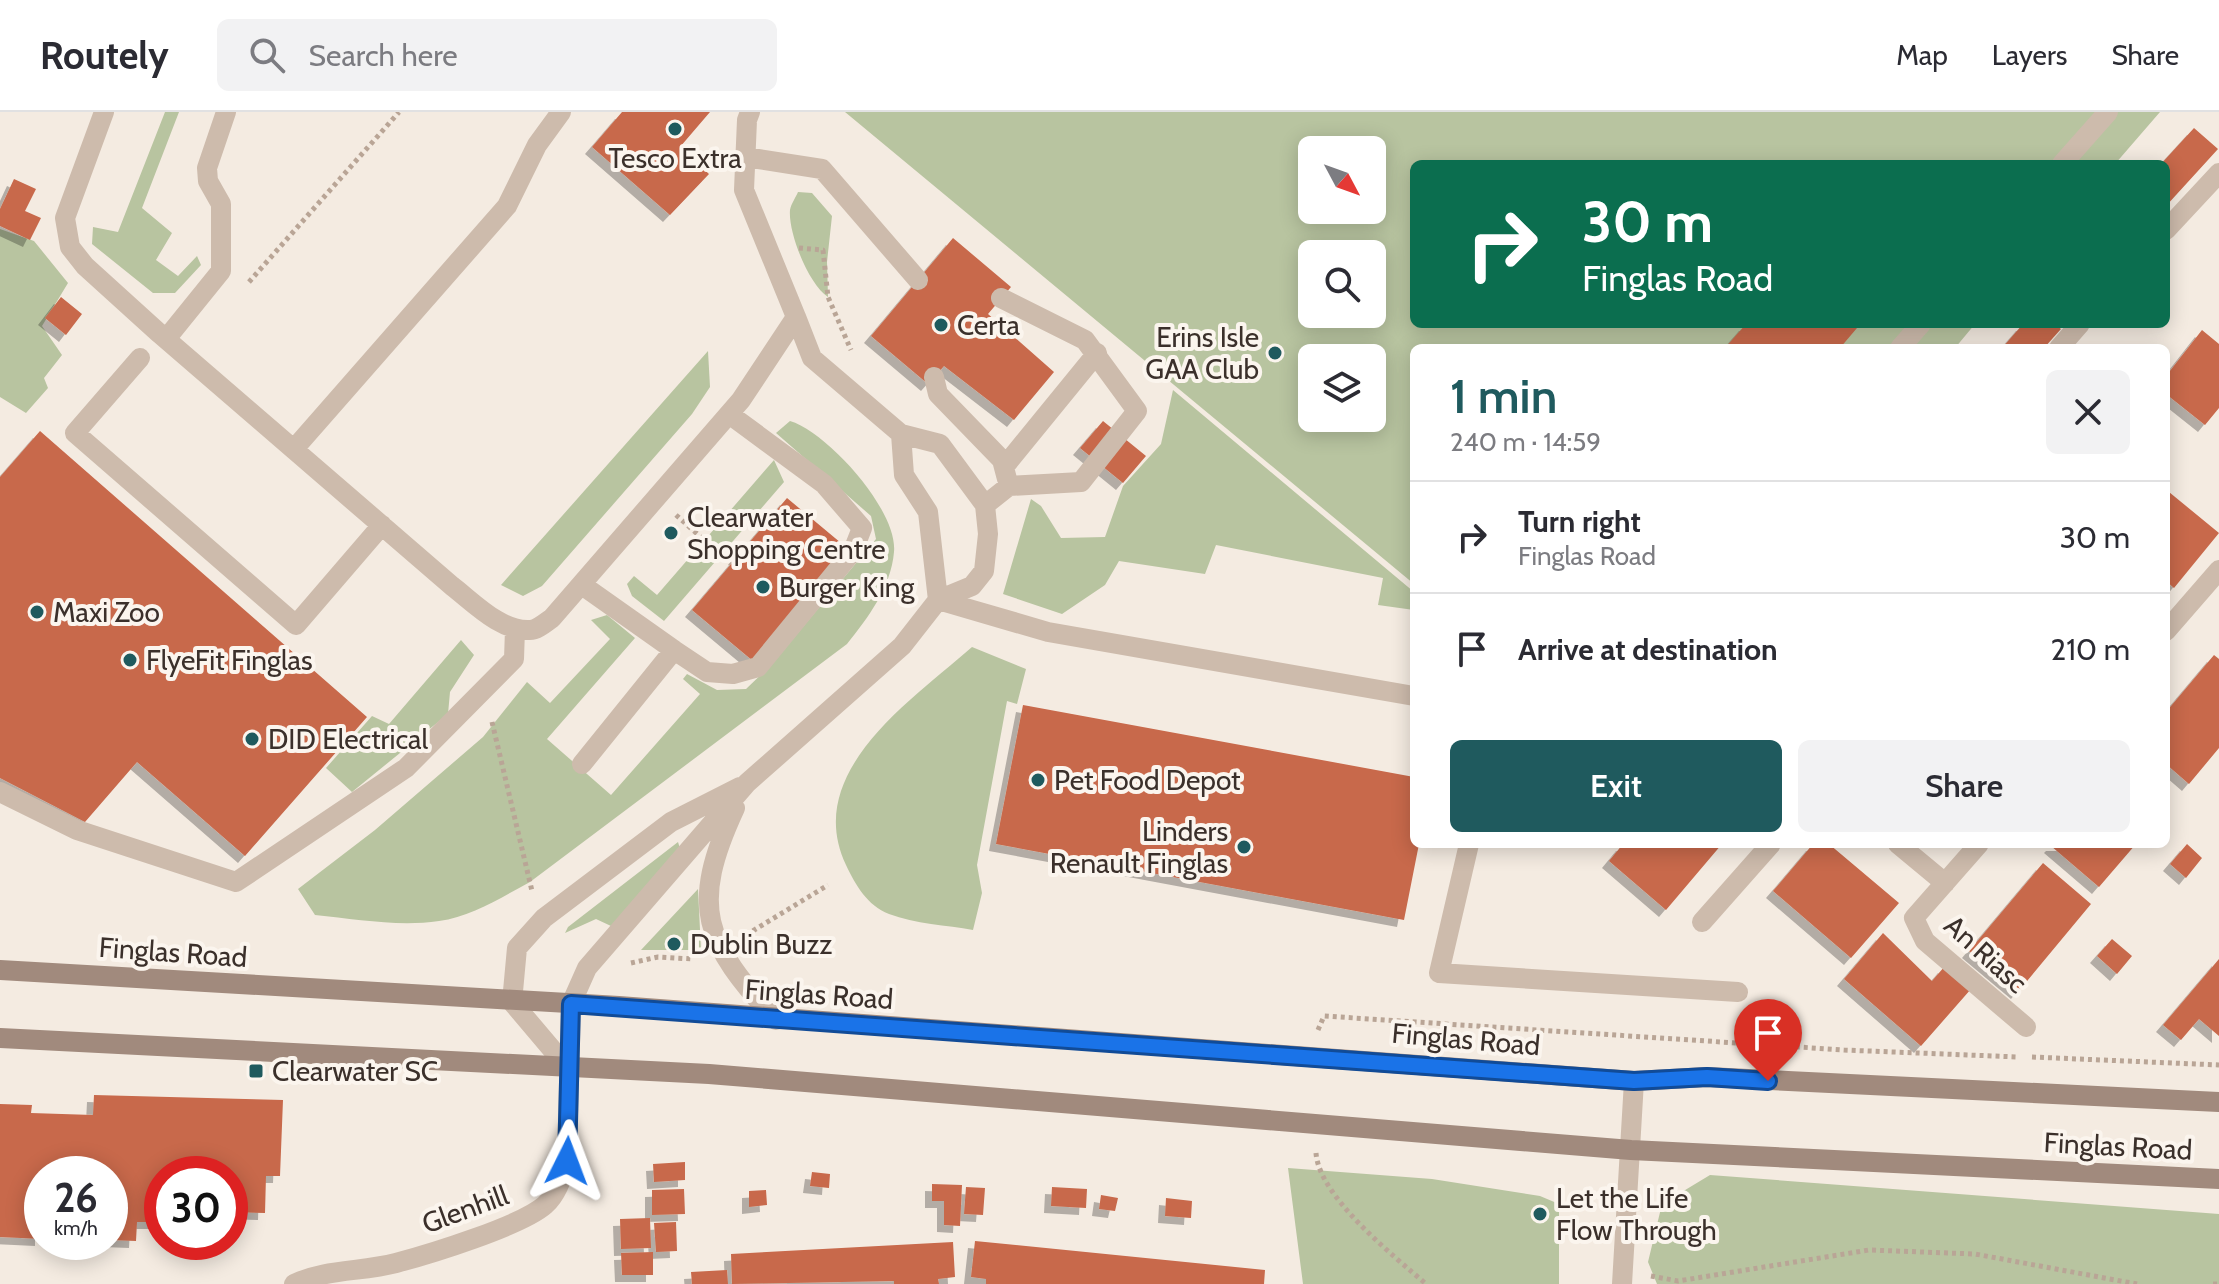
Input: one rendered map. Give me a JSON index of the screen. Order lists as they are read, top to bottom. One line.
{"streets":{"main road":["Finglas Road"],"street":["An Riasc","Glenhill"]},"crossings":[["Finglas Road","Glenhill"]],"places":{"other":["Tesco Extra","Certa","Erins Isle GAA Club","Clearwater Shopping Centre","Burger King","Maxi Zoo","FlyeFit Finglas","DID Electrical","Pet Food Depot","Linders Renault Finglas","Dublin Buzz","Let the Life Flow Through"],"transit":["Clearwater SC"]},"north":"bottom right","page":{"header":"Routely","search":"Search here","nav":["Map","Layers","Share"],"turn":["30 m","Finglas Road"],"heading":["1 min","240 m · 14:59"],"list":[{"name":"Turn right","note":"Finglas Road","value":"30 m"},{"name":"Arrive at destination","value":"210 m"}],"buttons":["Exit","Share"],"speed":"26 km/h","limit":"30"}}
